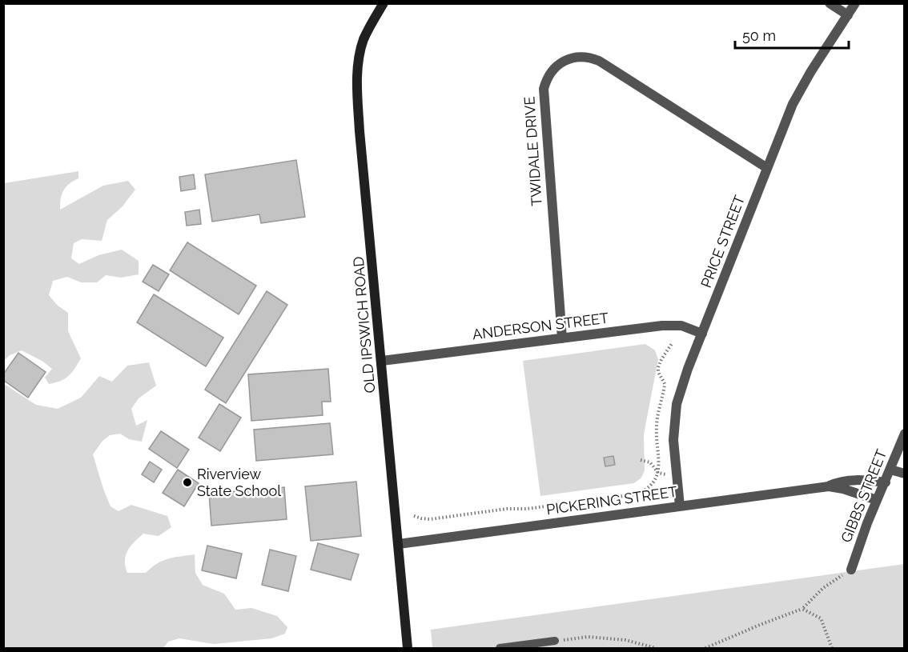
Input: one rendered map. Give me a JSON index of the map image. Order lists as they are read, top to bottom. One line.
{"streets":{"street":["TWIDALE DRIVE","PRICE STREET","OLD IPSWICH ROAD","ANDERSON STREET","GIBBS STREET","PICKERING STREET"]},"crossings":[["TWIDALE DRIVE","PRICE STREET"],["TWIDALE DRIVE","ANDERSON STREET"],["PRICE STREET","ANDERSON STREET"],["PRICE STREET","PICKERING STREET"],["OLD IPSWICH ROAD","ANDERSON STREET"],["OLD IPSWICH ROAD","PICKERING STREET"],["GIBBS STREET","PICKERING STREET"]],"places":["Riverview State School"],"scale_bar":"50 m"}
